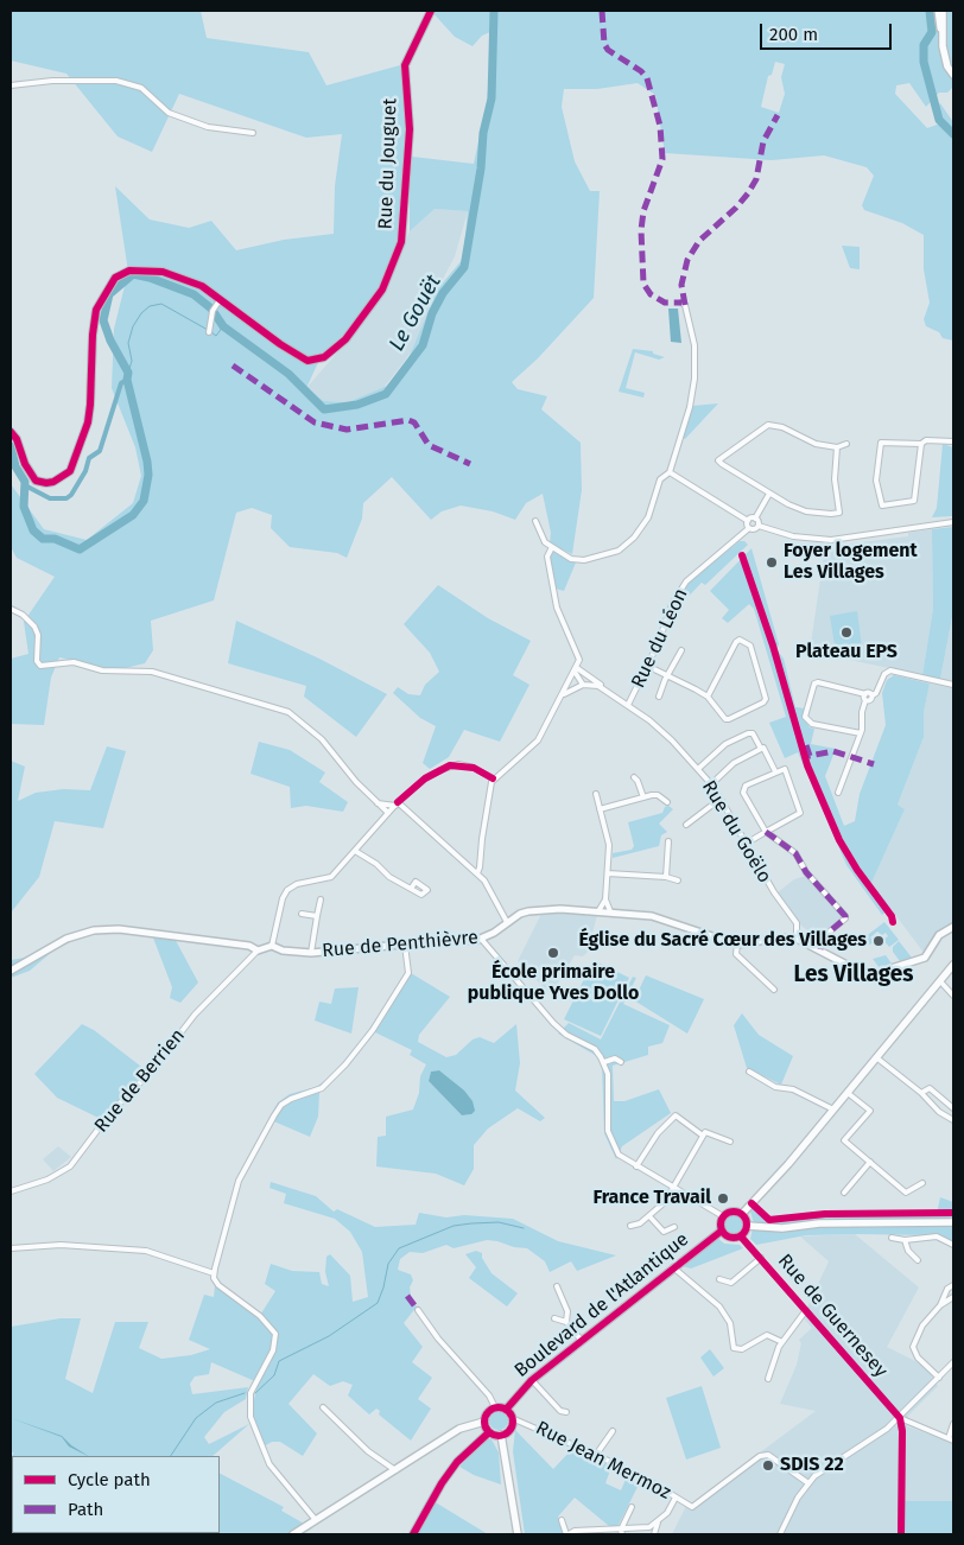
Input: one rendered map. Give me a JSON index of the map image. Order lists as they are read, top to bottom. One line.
{"streets":{"main road":["Boulevard de l'Atlantique"],"street":["Rue du Jouguet","Rue du Léon","Rue du Goëlo","Rue de Penthièvre","Rue de Berrien","Rue de Guernesey","Rue Jean Mermoz"]},"crossings":[["Rue du Léon","Rue du Goëlo"],["Rue du Goëlo","Rue de Penthièvre"],["Boulevard de l'Atlantique","Rue de Guernesey"],["Boulevard de l'Atlantique","Rue Jean Mermoz"]],"districts":["Les Villages"],"water":["Le Gouët"],"places":["Foyer logement Les Villages","Plateau EPS","Église du Sacré Cœur des Villages","École primaire publique Yves Dollo","France Travail","SDIS 22"],"legend":["Cycle path","Path"],"scale_bar":"200 m"}
